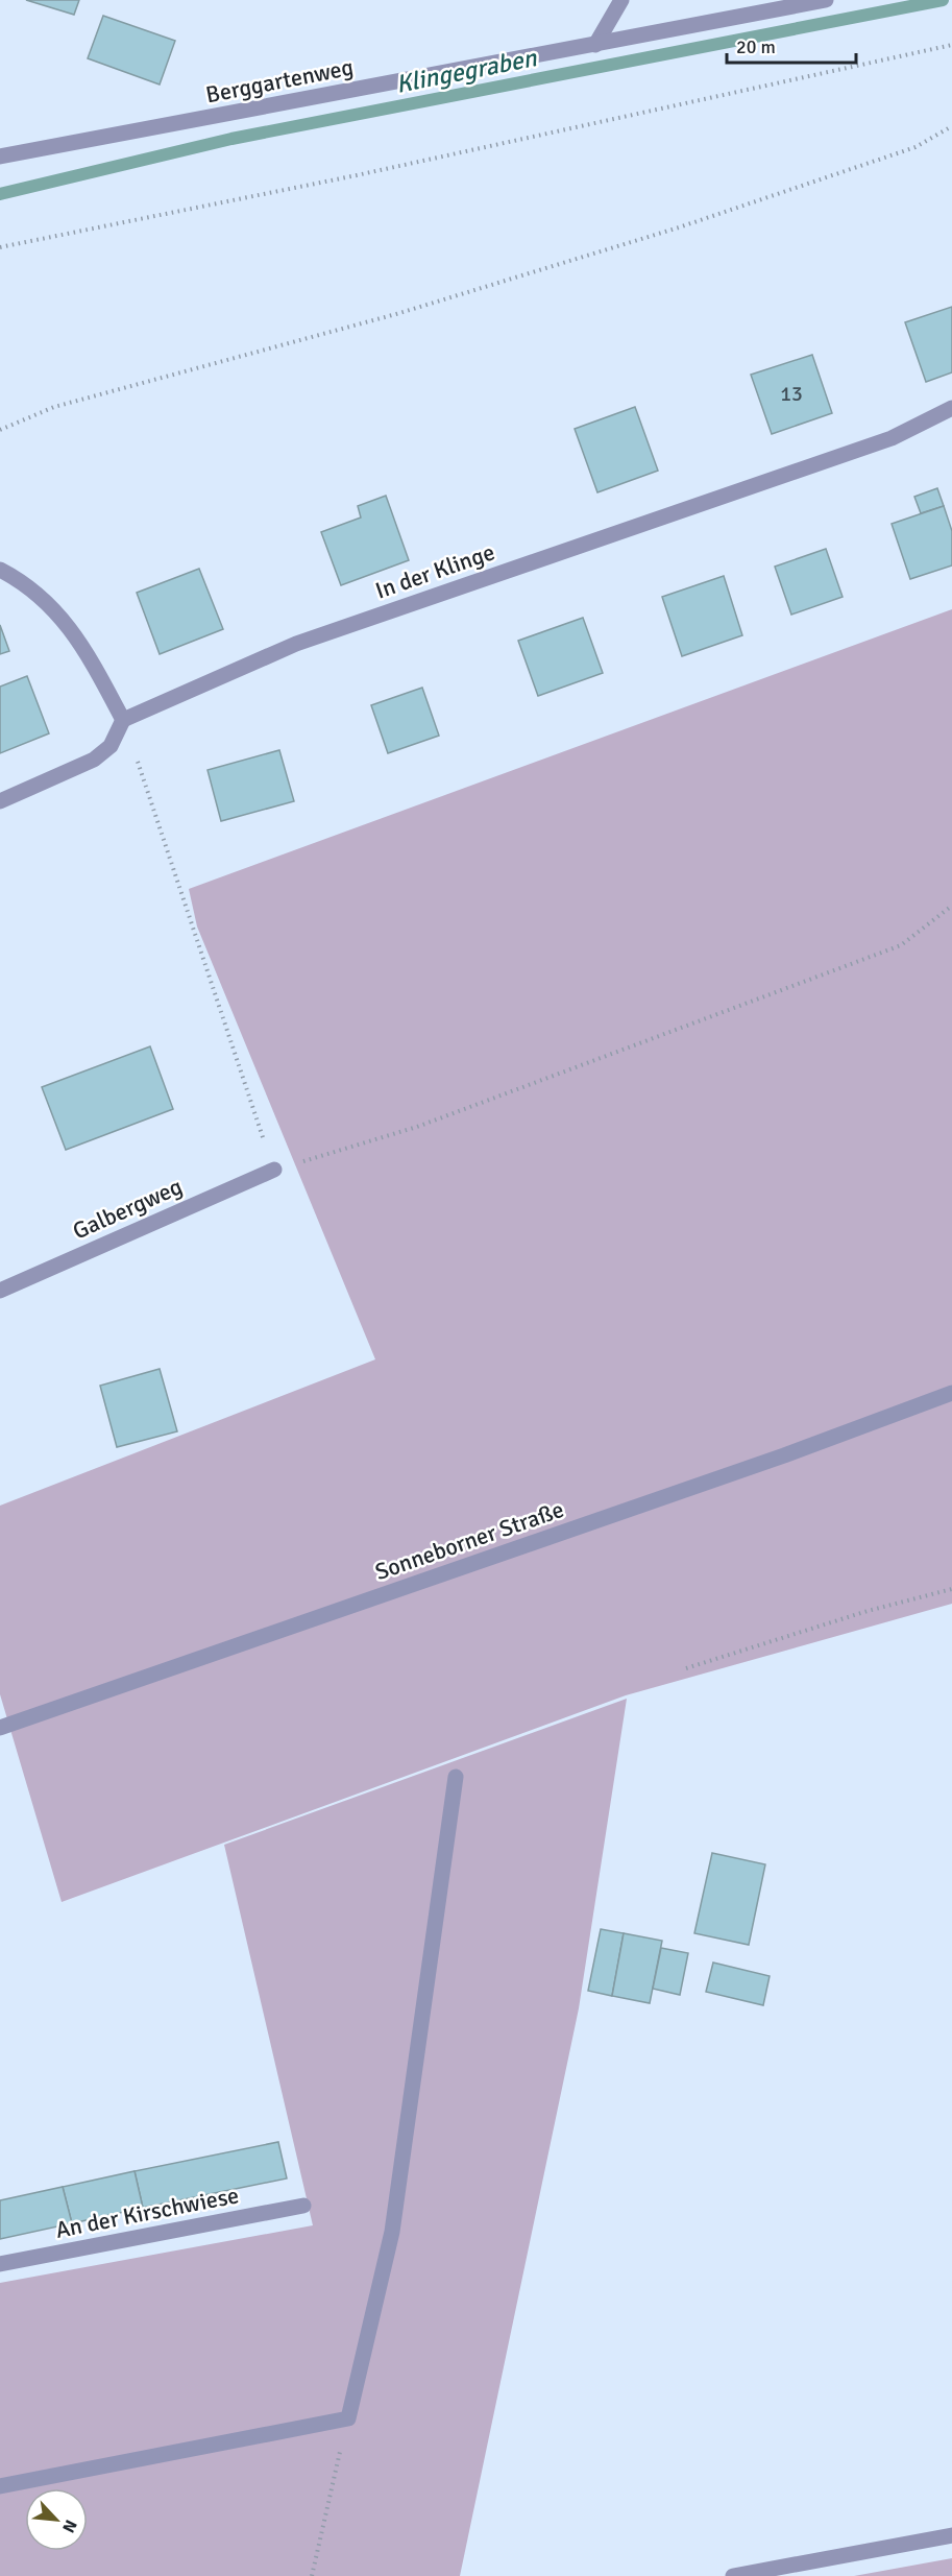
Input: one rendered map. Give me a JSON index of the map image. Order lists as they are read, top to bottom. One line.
{"streets":{"street":["Berggartenweg","In der Klinge","Galbergweg","Sonneborner Straße","An der Kirschwiese"]},"water":["Klingegraben"],"house_numbers":["13"],"scale_bar":"20 m","north":"bottom right"}
